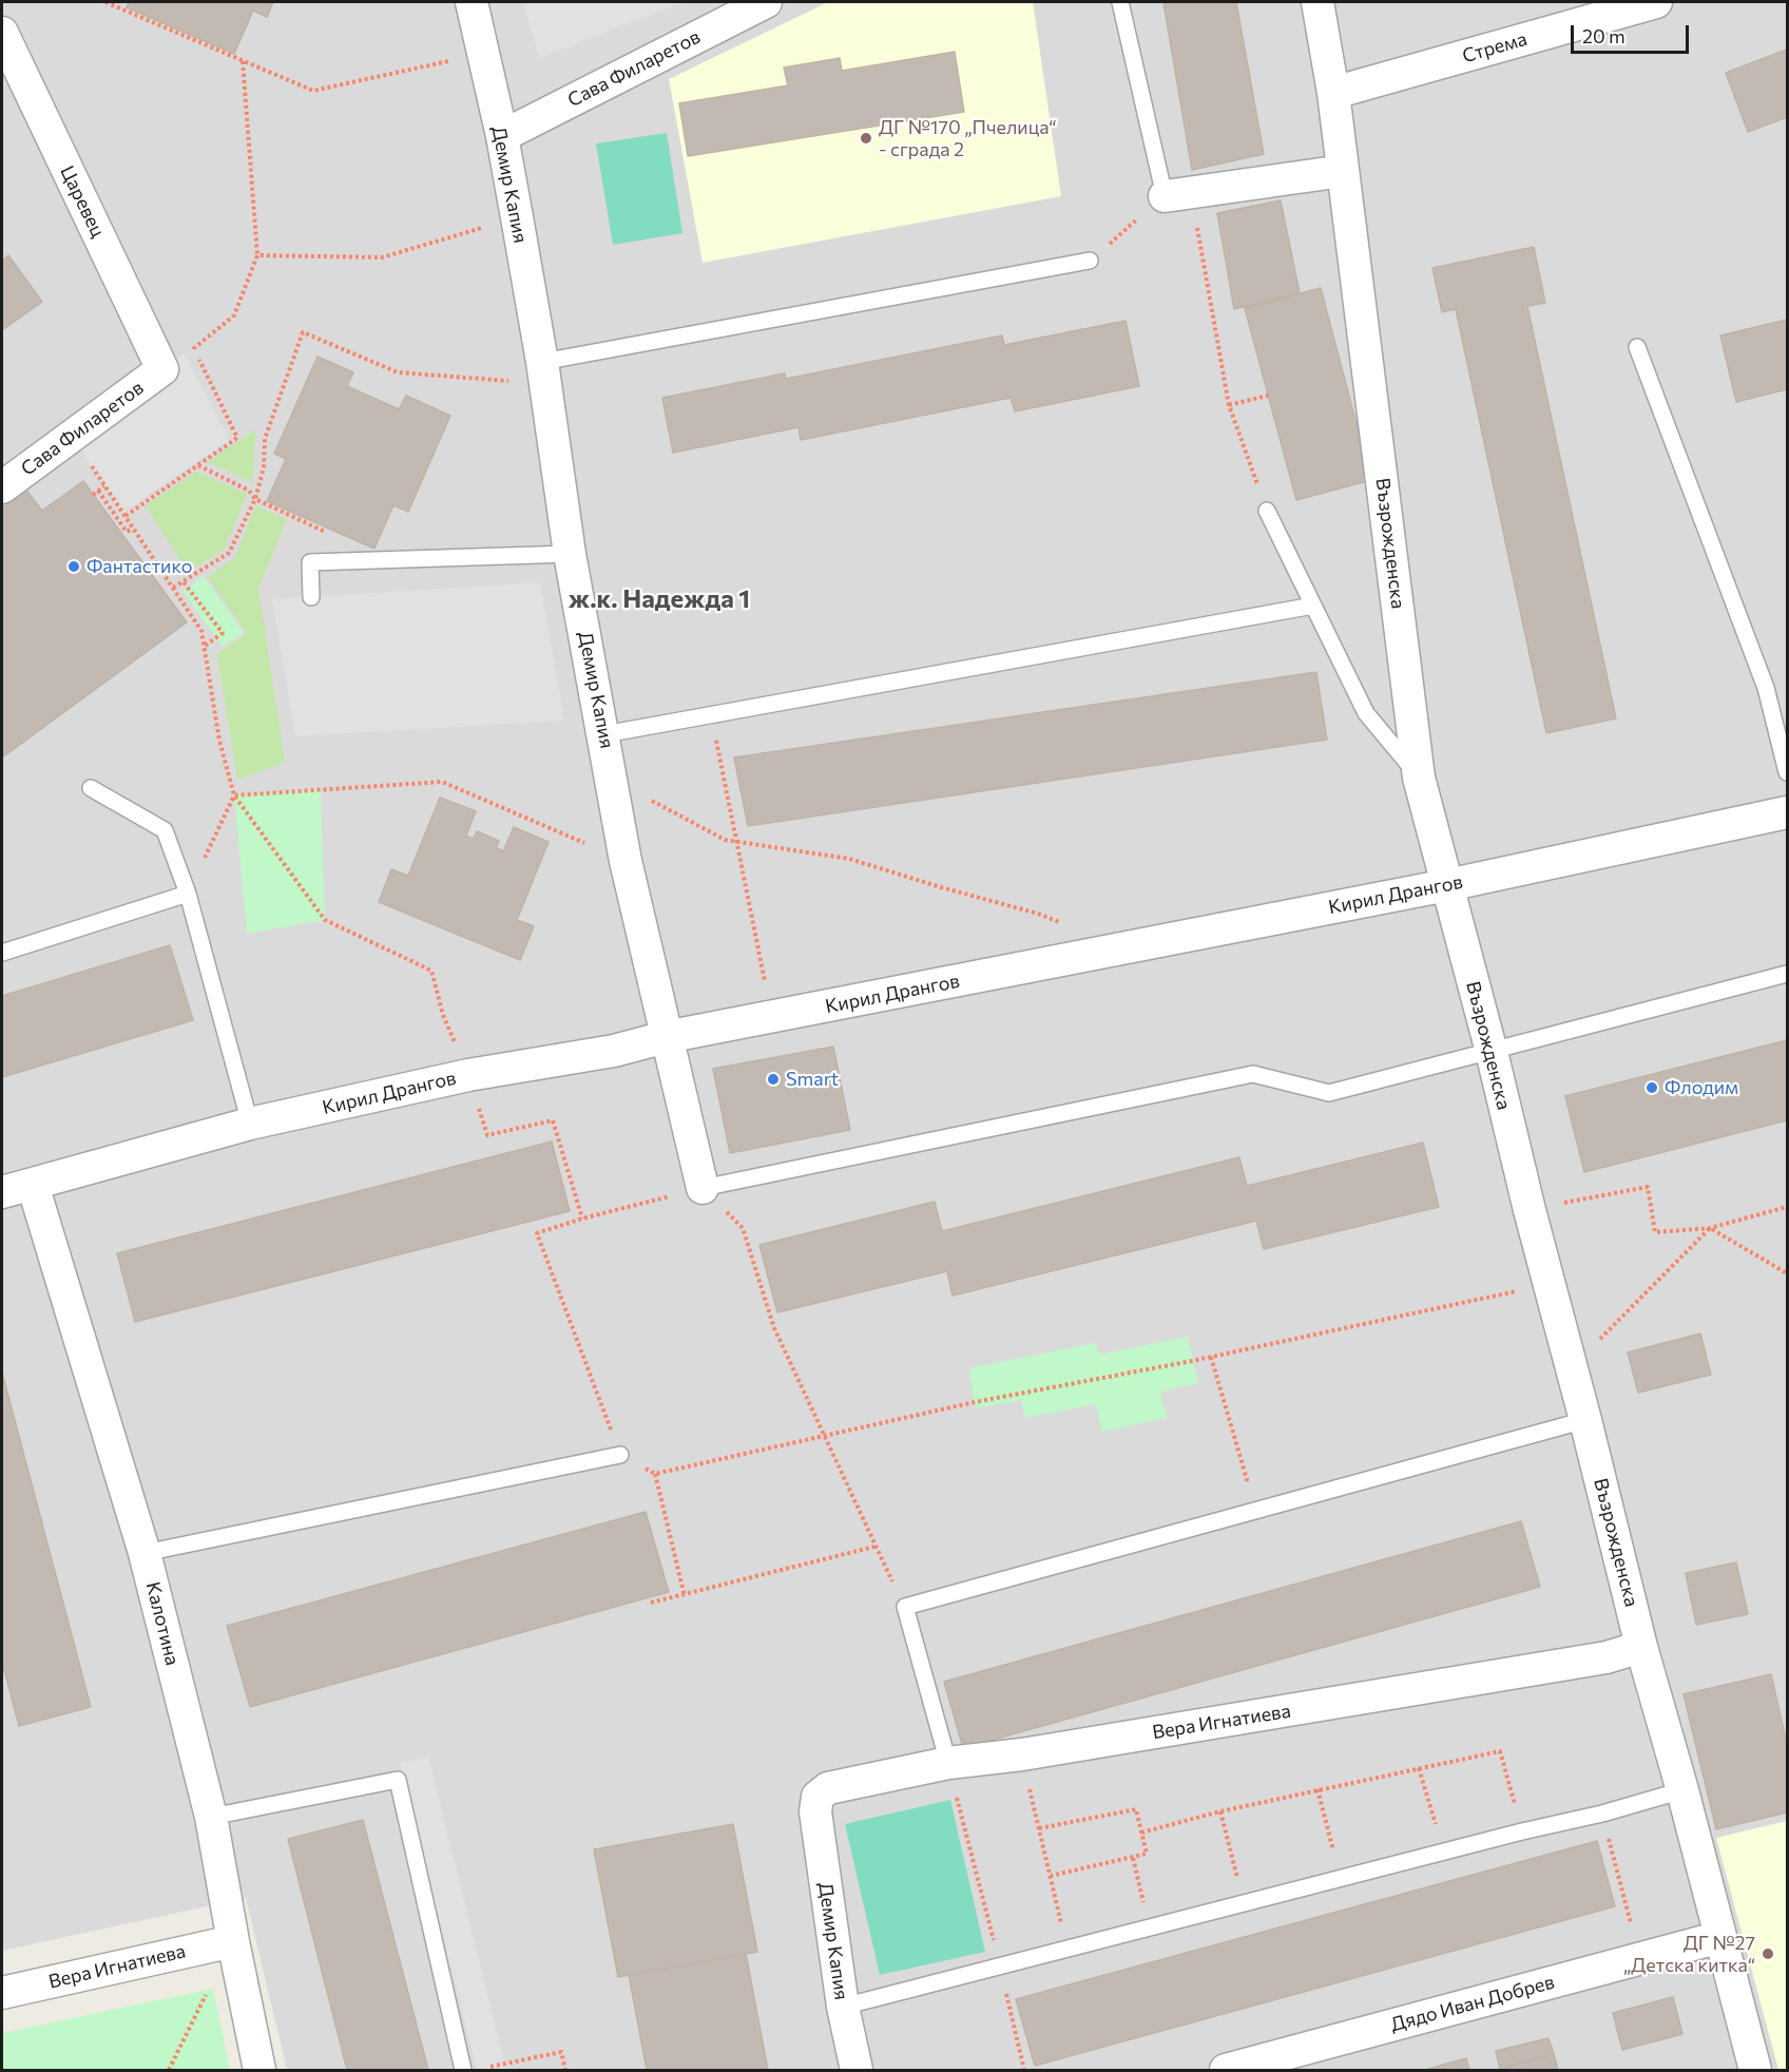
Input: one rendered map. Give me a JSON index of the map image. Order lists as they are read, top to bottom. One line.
{"streets":{"street":["Стрема","Сава Филаретов","Демир Капия","Царевец","Възрожденска","Кирил Дрангов","Калотина","Вера Игнатиева","Дядо Иван Добрев"]},"crossings":[["Стрема","Възрожденска"],["Сава Филаретов","Демир Капия"],["Сава Филаретов","Царевец"],["Демир Капия","Кирил Дрангов"],["Демир Капия","Вера Игнатиева"],["Възрожденска","Кирил Дрангов"],["Възрожденска","Вера Игнатиева"],["Възрожденска","Дядо Иван Добрев"],["Кирил Дрангов","Калотина"],["Калотина","Вера Игнатиева"]],"districts":["ж.к. Надежда 1"],"places":["ДГ №170 „Пчелица“ - сграда 2","Фантастико","Smart","Флодим","ДГ №27 „Детска китка“"],"scale_bar":"20 m"}
